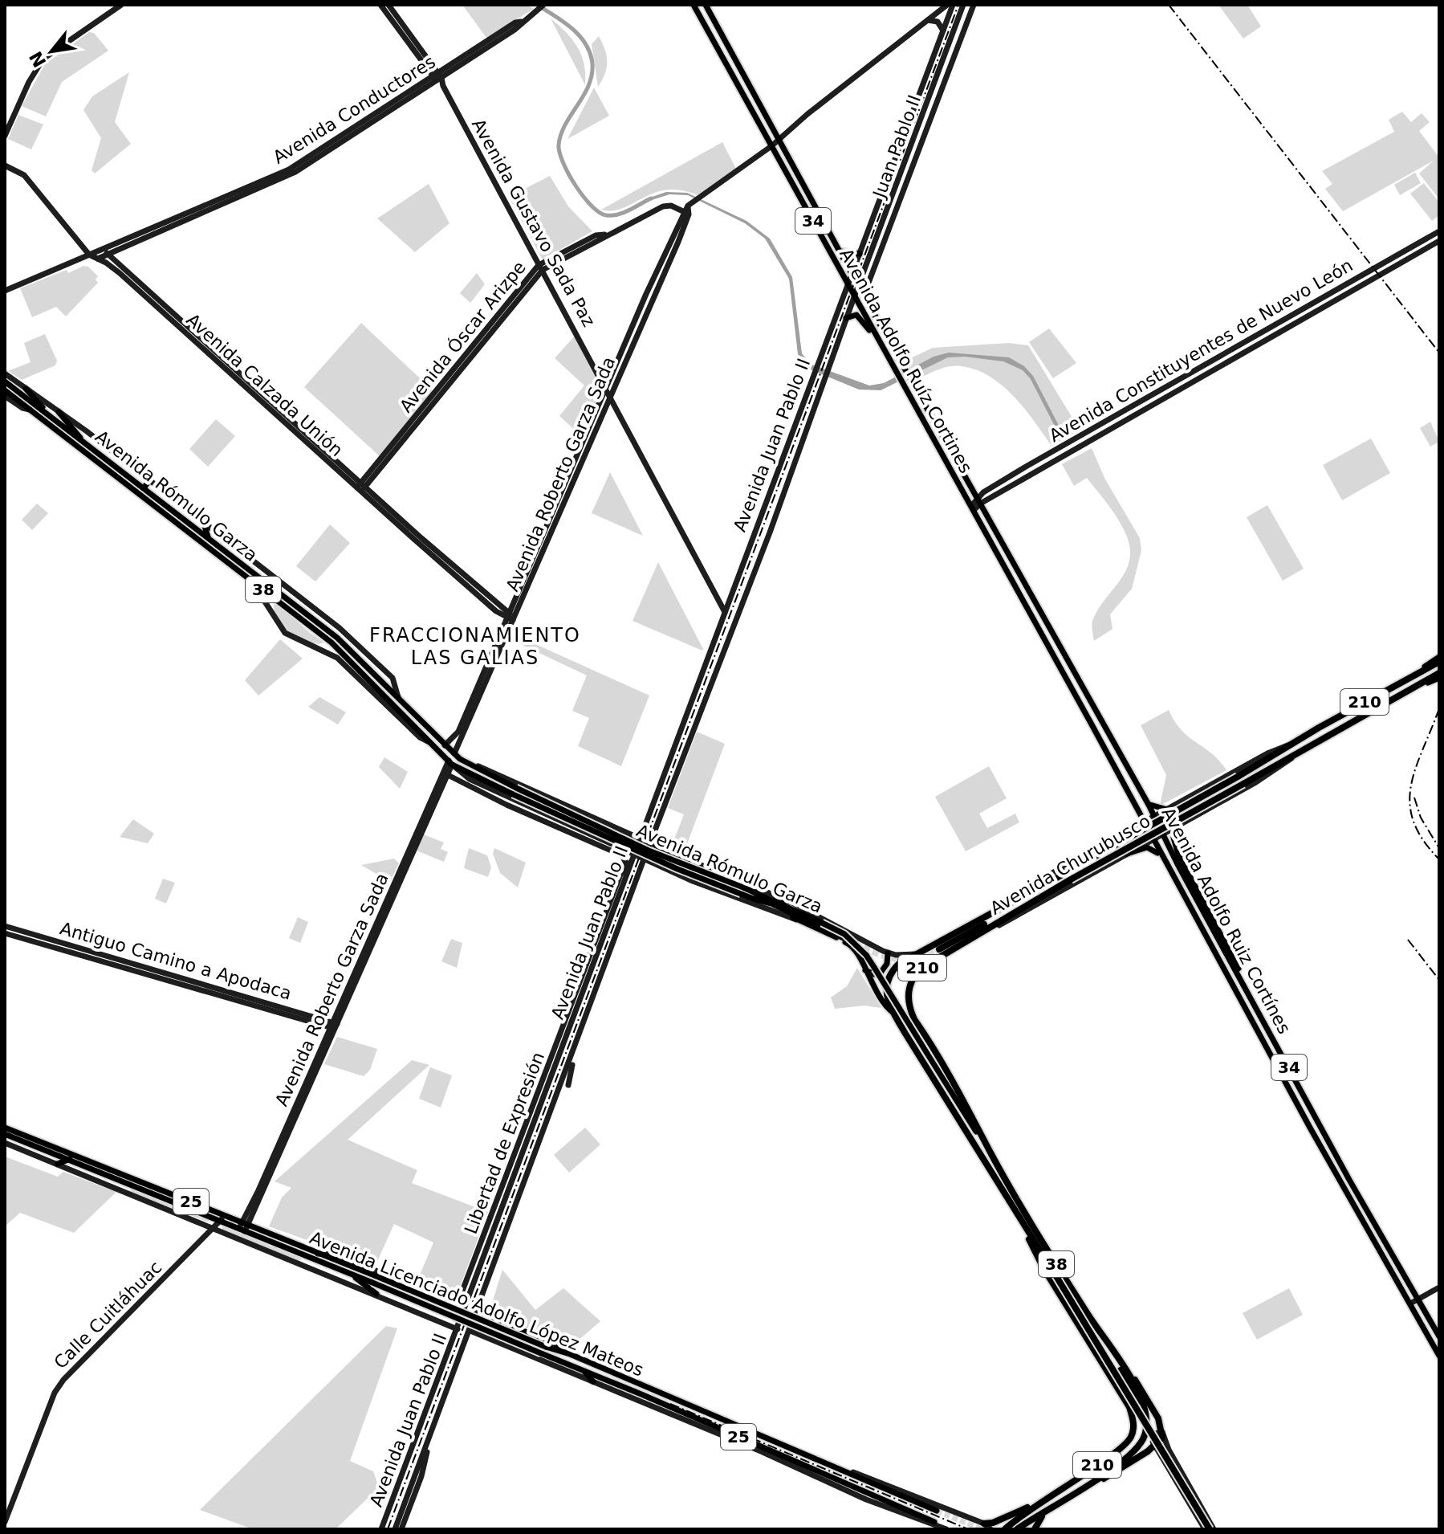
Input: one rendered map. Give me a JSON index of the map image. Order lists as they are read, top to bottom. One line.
{"streets":{"highway":["38","210","Avenida Churubusco"],"main road":["34","Avenida Adolfo Ruíz Cortines","Avenida Rómulo Garza","Avenida Adolfo Ruiz Cortínes","25","Avenida Licenciado Adolfo López Mateos"],"street":["Avenida Conductores","Juan Pablo II","Avenida Gustavo Sada Paz","Avenida Óscar Arizpe","Avenida Constituyentes de Nuevo León","Avenida Calzada Unión","Avenida Juan Pablo II","Avenida Roberto Garza Sada","Antiguo Camino a Apodaca","Libertad de Expresión","Calle Cuitláhuac"]},"crossings":[["Avenida Conductores","Avenida Gustavo Sada Paz"],["Avenida Conductores","Avenida Calzada Unión"],["Juan Pablo II","Avenida Adolfo Ruíz Cortines"],["Juan Pablo II","Avenida Juan Pablo II"],["34","Avenida Adolfo Ruiz Cortínes"],["Avenida Gustavo Sada Paz","Avenida Óscar Arizpe"],["Avenida Gustavo Sada Paz","Avenida Juan Pablo II"],["Avenida Gustavo Sada Paz","Avenida Roberto Garza Sada"],["Avenida Óscar Arizpe","Avenida Calzada Unión"],["Avenida Óscar Arizpe","Avenida Roberto Garza Sada"],["Avenida Constituyentes de Nuevo León","Avenida Adolfo Ruíz Cortines"],["Avenida Adolfo Ruíz Cortines","Avenida Juan Pablo II"],["Avenida Adolfo Ruíz Cortines","Avenida Roberto Garza Sada"],["Avenida Adolfo Ruíz Cortines","Avenida Adolfo Ruiz Cortínes"],["Avenida Calzada Unión","Avenida Roberto Garza Sada"],["Avenida Juan Pablo II","Avenida Rómulo Garza"],["Avenida Juan Pablo II","Libertad de Expresión"],["Avenida Roberto Garza Sada","Avenida Rómulo Garza"],["Avenida Roberto Garza Sada","Antiguo Camino a Apodaca"],["Avenida Roberto Garza Sada","Avenida Licenciado Adolfo López Mateos"],["Avenida Rómulo Garza","38"],["Avenida Rómulo Garza","210"],["Avenida Rómulo Garza","Avenida Churubusco"],["Avenida Rómulo Garza","Libertad de Expresión"],["38","210"],["210","Avenida Churubusco"],["Libertad de Expresión","Avenida Licenciado Adolfo López Mateos"],["Avenida Licenciado Adolfo López Mateos","Calle Cuitláhuac"]],"districts":["FRACCIONAMIENTO LAS GALIAS"],"north":"bottom left"}
